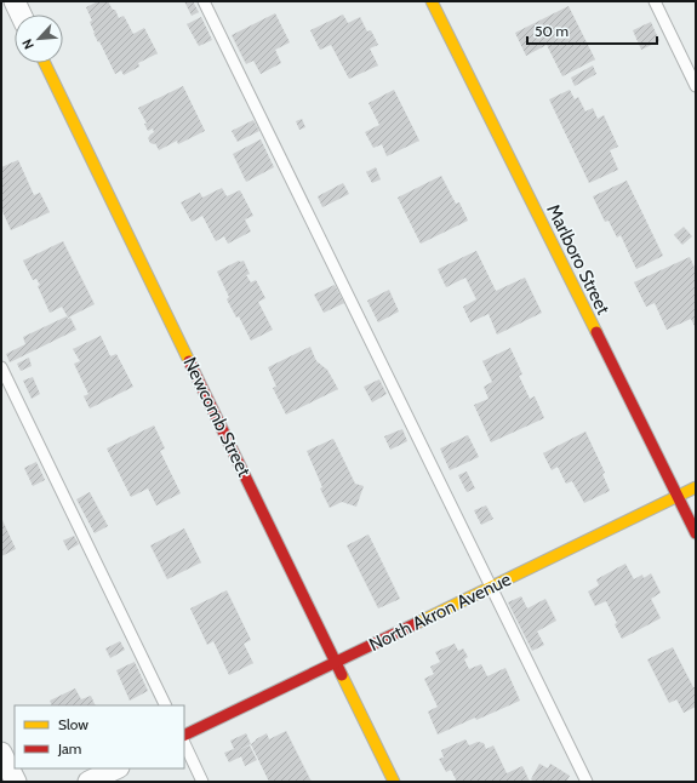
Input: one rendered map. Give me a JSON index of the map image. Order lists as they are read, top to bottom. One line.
{"streets":{"street":["Marlboro Street","Newcomb Street","North Akron Avenue"]},"crossings":[["Marlboro Street","North Akron Avenue"],["Newcomb Street","North Akron Avenue"]],"legend":["Slow","Jam"],"scale_bar":"50 m","north":"bottom left"}
